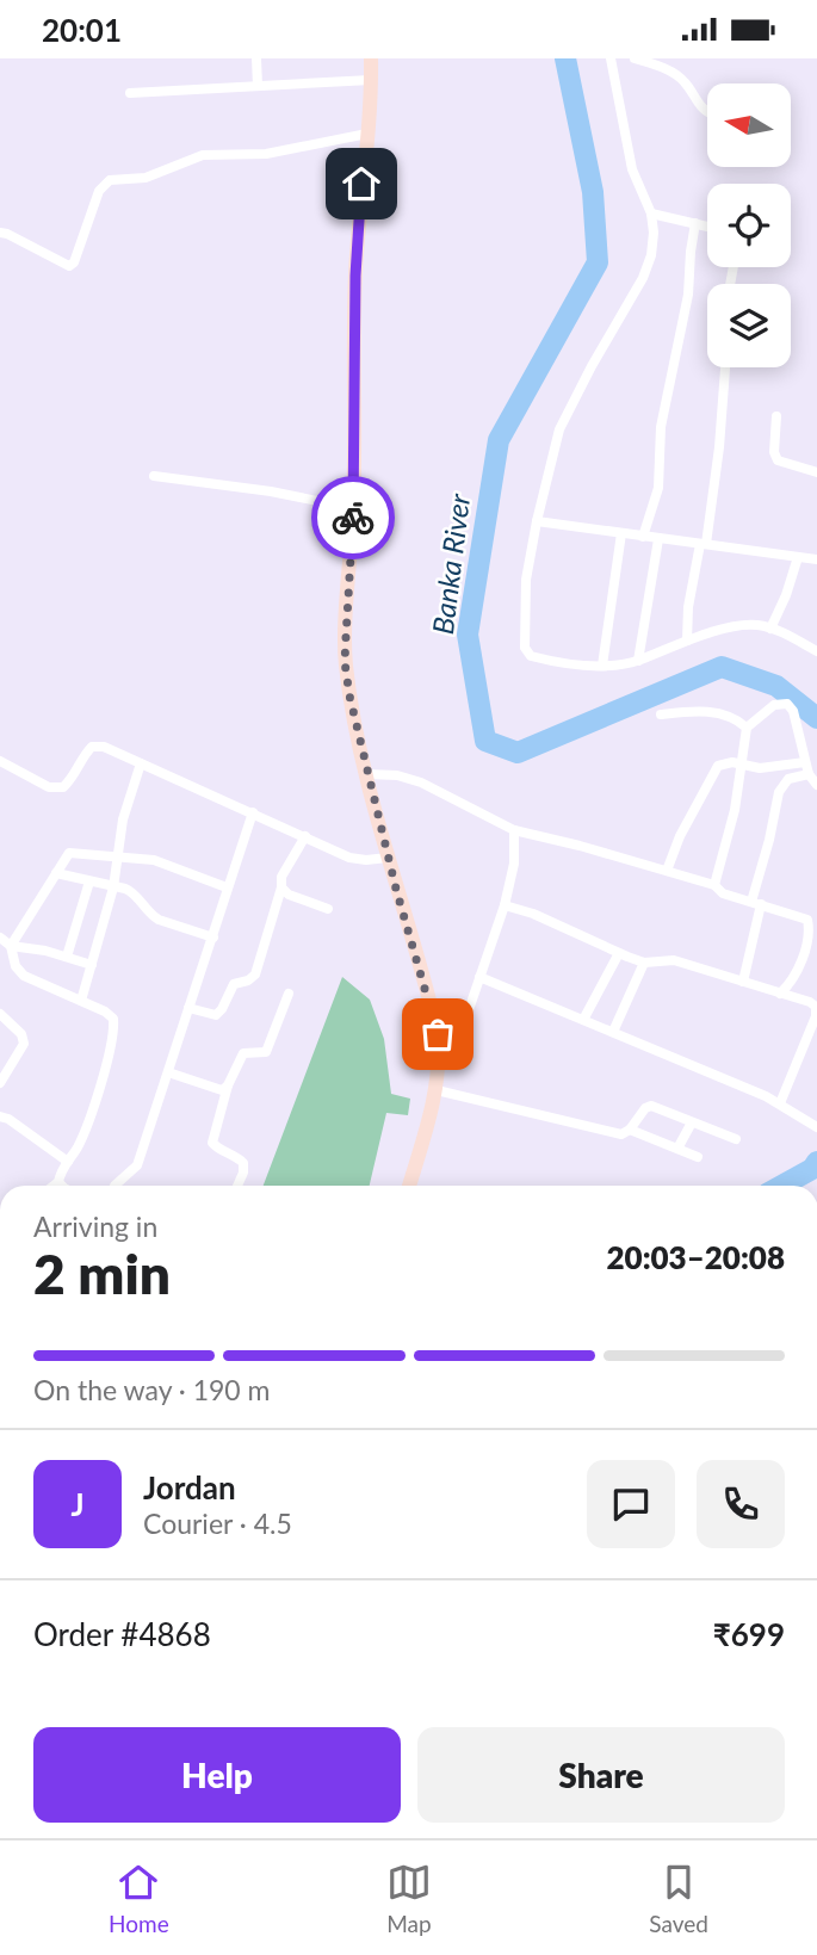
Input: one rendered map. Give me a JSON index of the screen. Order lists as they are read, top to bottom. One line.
{"water":["Banka River"],"north":"left","page":{"status":"20:01","heading":["2 min","Arriving in","20:03–20:08"],"panel":["Jordan","Courier · 4.5","Order #4868","₹699"],"bar":"On the way · 190 m","round":"J","buttons":["Help","Share"],"tabs":["Home","Map","Saved"]}}
